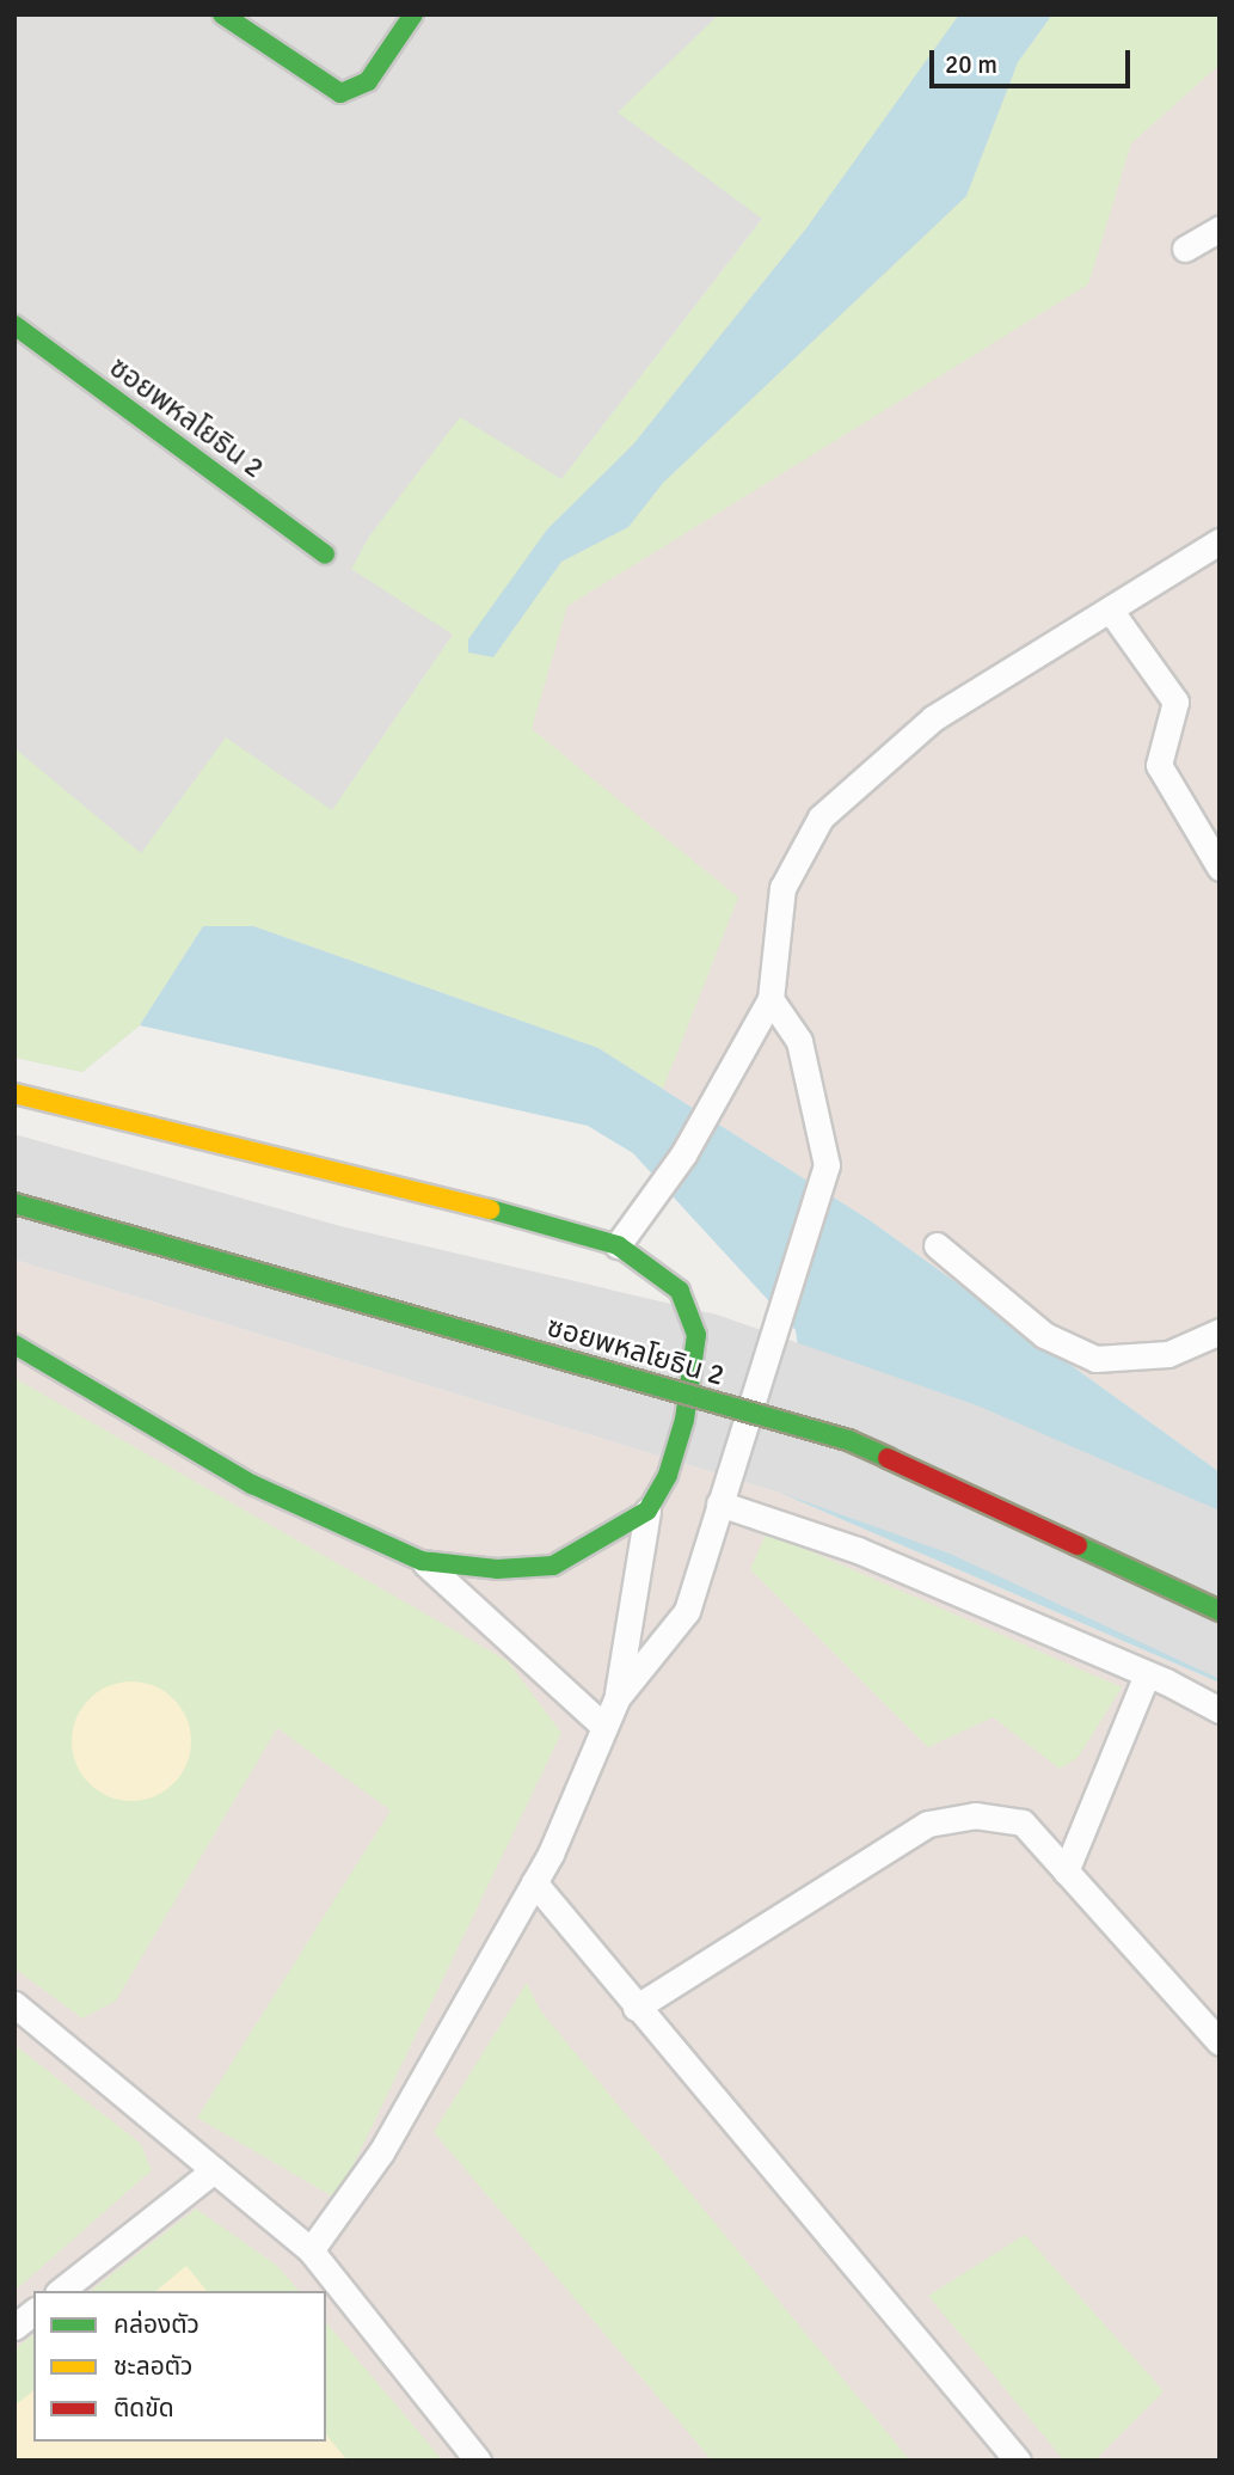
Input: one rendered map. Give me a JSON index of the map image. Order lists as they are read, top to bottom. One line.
{"streets":{"street":["ซอยพหลโยธิน 2"]},"legend":["คล่องตัว","ชะลอตัว","ติดขัด"],"scale_bar":"20 m"}
